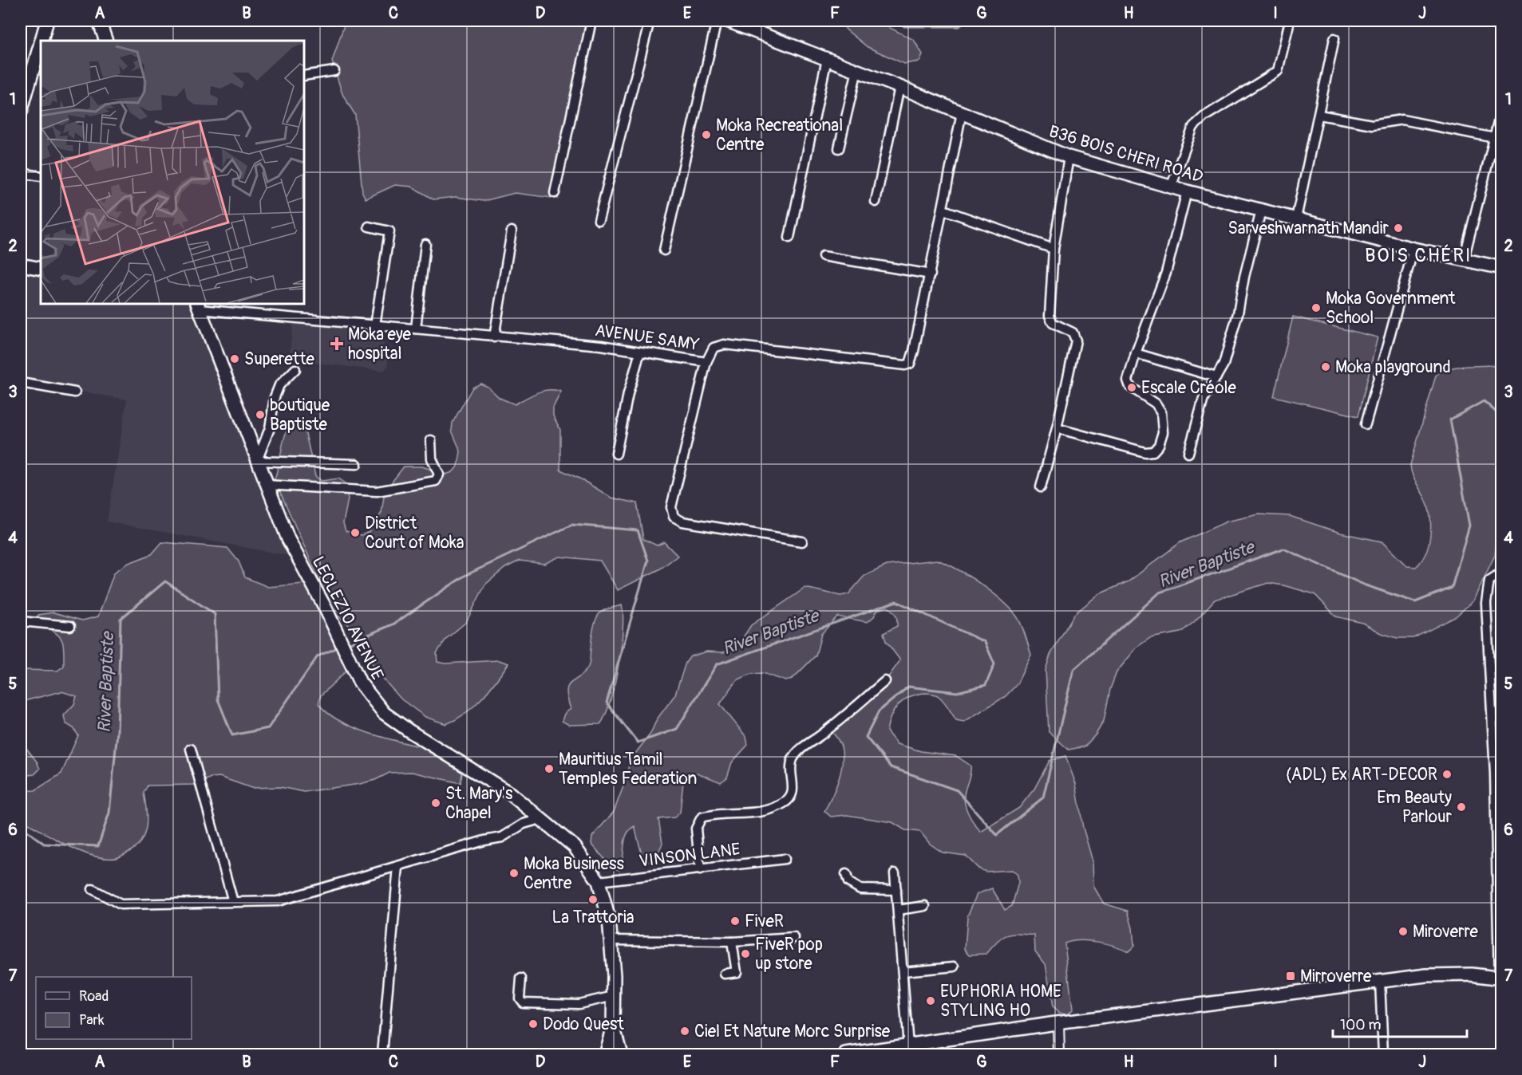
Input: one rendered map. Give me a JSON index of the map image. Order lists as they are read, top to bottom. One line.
{"streets":{"main road":["B36 BOIS CHERI ROAD","LECLEZIO AVENUE"],"street":["AVENUE SAMY","VINSON LANE"]},"crossings":[["B36 BOIS CHERI ROAD","AVENUE SAMY"],["AVENUE SAMY","LECLEZIO AVENUE"],["LECLEZIO AVENUE","VINSON LANE"]],"districts":["BOIS CHÉRI"],"water":["River Baptiste"],"places":{"other":["Moka Recreational Centre","Sarveshwarnath Mandir","Moka Government School","Superette","Moka playground","Escale Créole","boutique Baptiste","District Court of Moka","Mauritius Tamil Temples Federation","(ADL) Ex ART-DECOR","St. Mary's Chapel","Em Beauty Parlour","Moka Business Centre","La Trattoria","FiveR","Miroverre","FiveR pop up store","EUPHORIA HOME STYLING HO","Dodo Quest","Ciel Et Nature Morc Surprise"],"health":["Moka eye hospital"],"transit":["Mirroverre"]},"legend":["Road","Park"],"scale_bar":"100 m","grid":{"columns":["A","B","C","D","E","F","G","H","I","J"],"rows":["1","2","3","4","5","6","7"]}}
